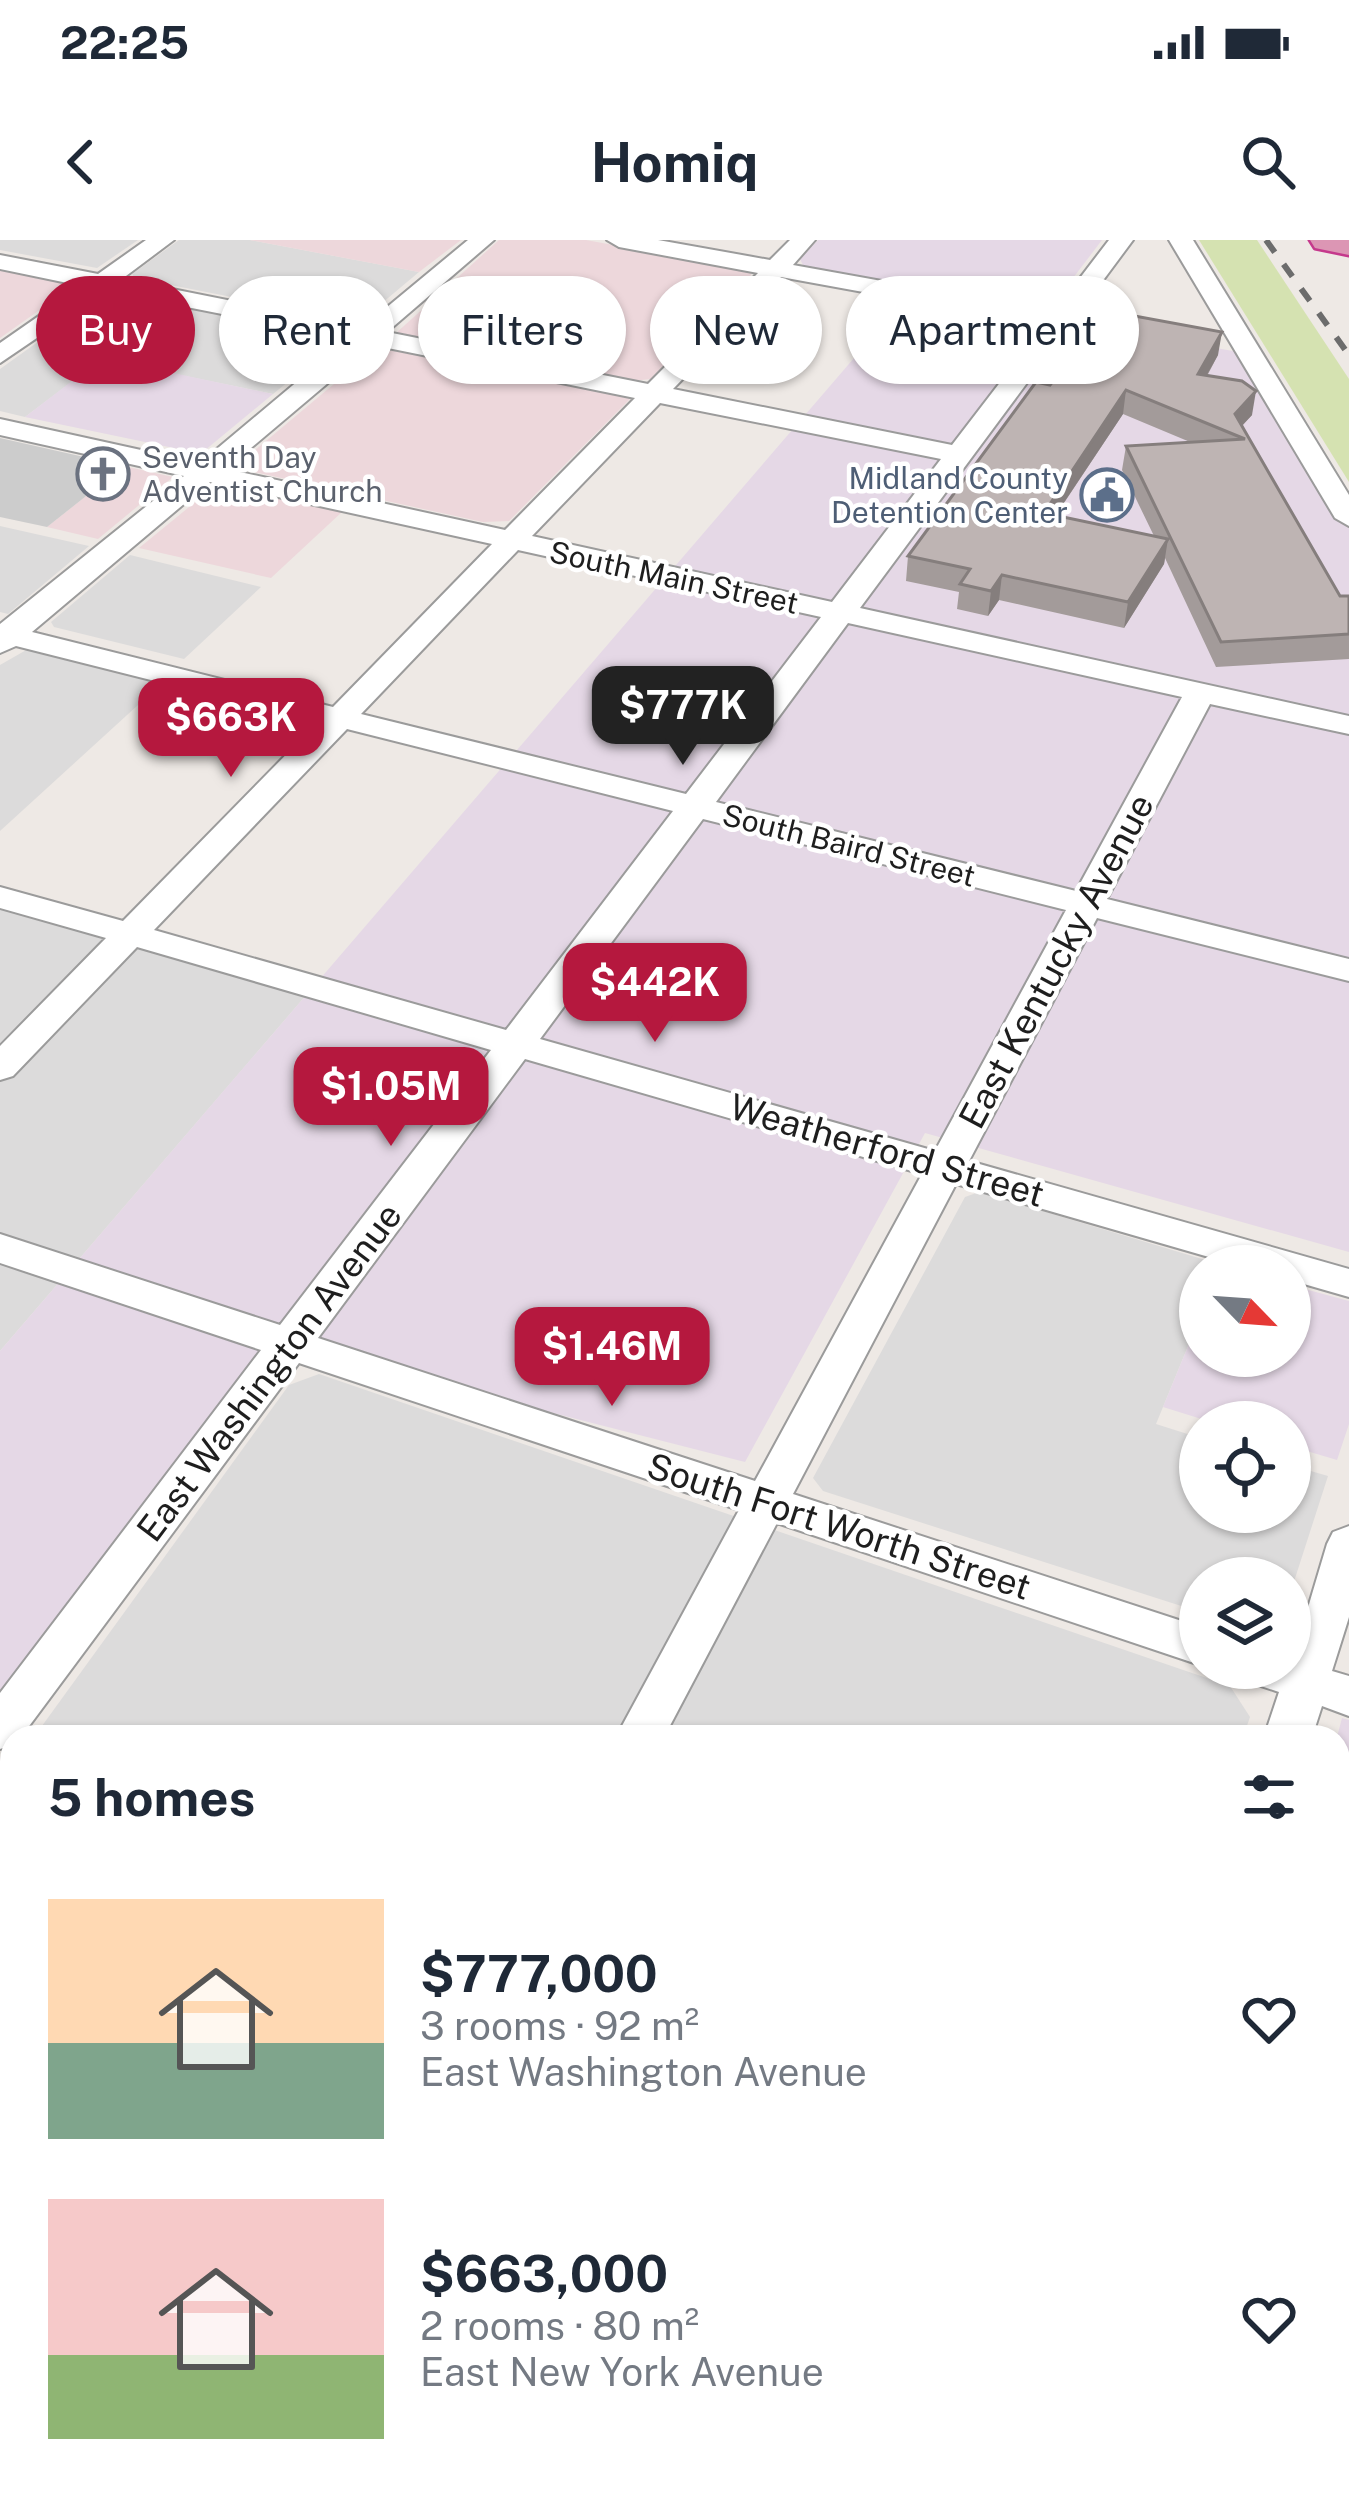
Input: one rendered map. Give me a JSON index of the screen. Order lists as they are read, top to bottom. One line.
{"streets":{"street":["South Main Street","South Baird Street","East Kentucky Avenue","Weatherford Street","East Washington Avenue","South Fort Worth Street"]},"crossings":[["South Main Street","East Kentucky Avenue"],["South Main Street","East Washington Avenue"],["South Baird Street","East Kentucky Avenue"],["South Baird Street","East Washington Avenue"],["East Kentucky Avenue","Weatherford Street"],["East Kentucky Avenue","South Fort Worth Street"],["Weatherford Street","East Washington Avenue"],["East Washington Avenue","South Fort Worth Street"]],"places":{"church":["Seventh Day Adventist Church"],"public building":["Midland County Detention Center"]},"north":"bottom right","page":{"status":"22:25","header":"Homiq","chip":["Buy","Rent","Filters","New","Apartment"],"price":["$777K","$663K","$442K","$1.05M","$1.46M"],"heading":"5 homes","list":[{"name":"$777,000","note":"3 rooms · 92 m² · East Washington Avenue"},{"name":"$663,000","note":"2 rooms · 80 m² · East New York Avenue"}]}}
